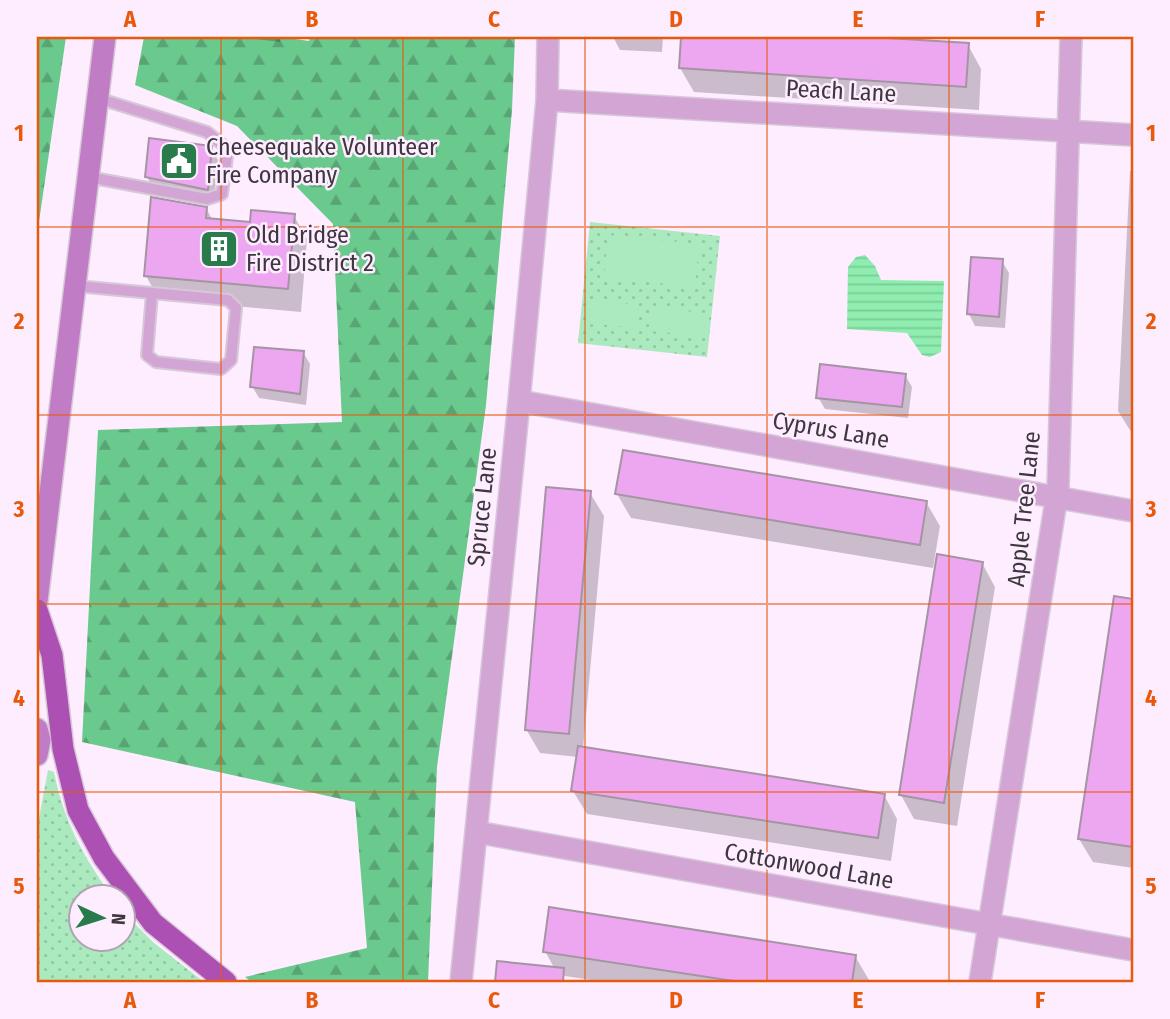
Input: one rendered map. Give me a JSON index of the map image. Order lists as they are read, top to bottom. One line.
{"streets":{"street":["Peach Lane","Cyprus Lane","Spruce Lane","Apple Tree Lane","Cottonwood Lane"]},"crossings":[["Peach Lane","Spruce Lane"],["Peach Lane","Apple Tree Lane"],["Cyprus Lane","Spruce Lane"],["Cyprus Lane","Apple Tree Lane"],["Spruce Lane","Cottonwood Lane"],["Apple Tree Lane","Cottonwood Lane"]],"places":{"public building":["Cheesequake Volunteer Fire Company"],"building":["Old Bridge Fire District 2"]},"north":"right","grid":{"columns":["A","B","C","D","E","F"],"rows":["1","2","3","4","5"]}}
